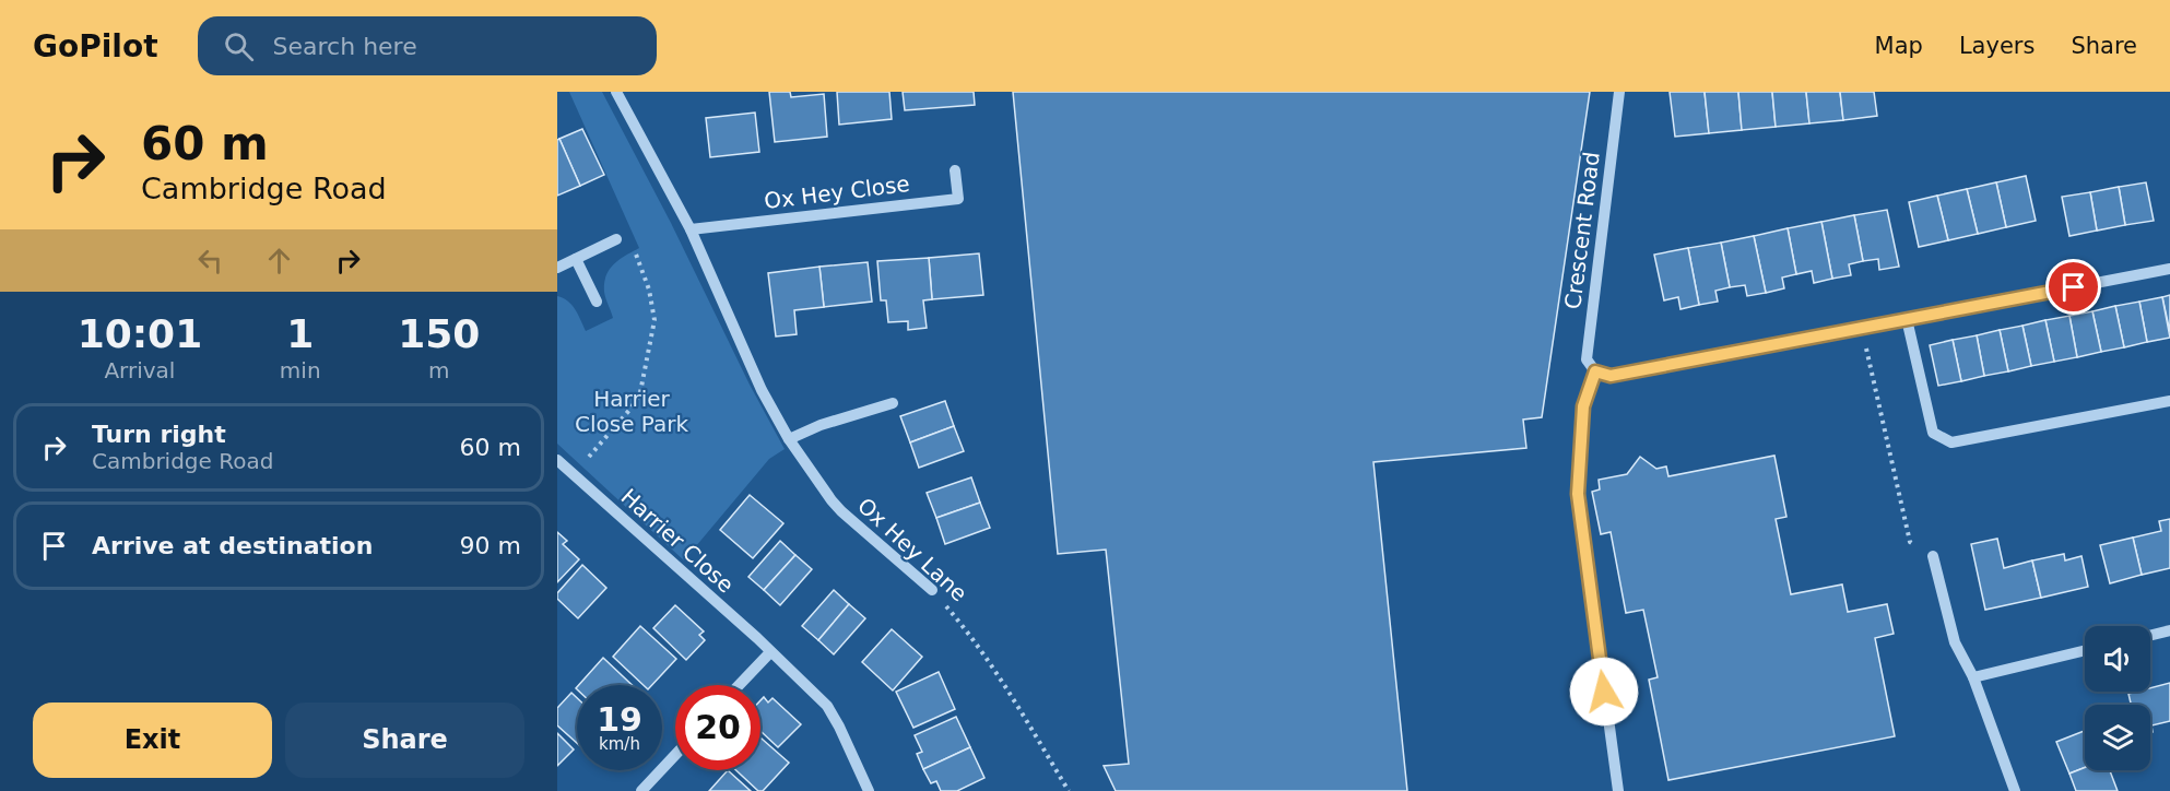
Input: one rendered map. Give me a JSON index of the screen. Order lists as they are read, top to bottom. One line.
{"streets":{"street":["Ox Hey Close","Crescent Road","Harrier Close","Ox Hey Lane"]},"crossings":[["Ox Hey Close","Ox Hey Lane"]],"parks":["Harrier Close Park"],"page":{"header":"GoPilot","search":"Search here","nav":["Map","Layers","Share"],"turn":["60 m","Cambridge Road"],"eta":["10:01","Arrival","1","min","150","m"],"list":[{"name":"Turn right","note":"Cambridge Road","value":"60 m"},{"name":"Arrive at destination","value":"90 m"}],"speed":"19 km/h","limit":"20","buttons":["Exit","Share"]}}
